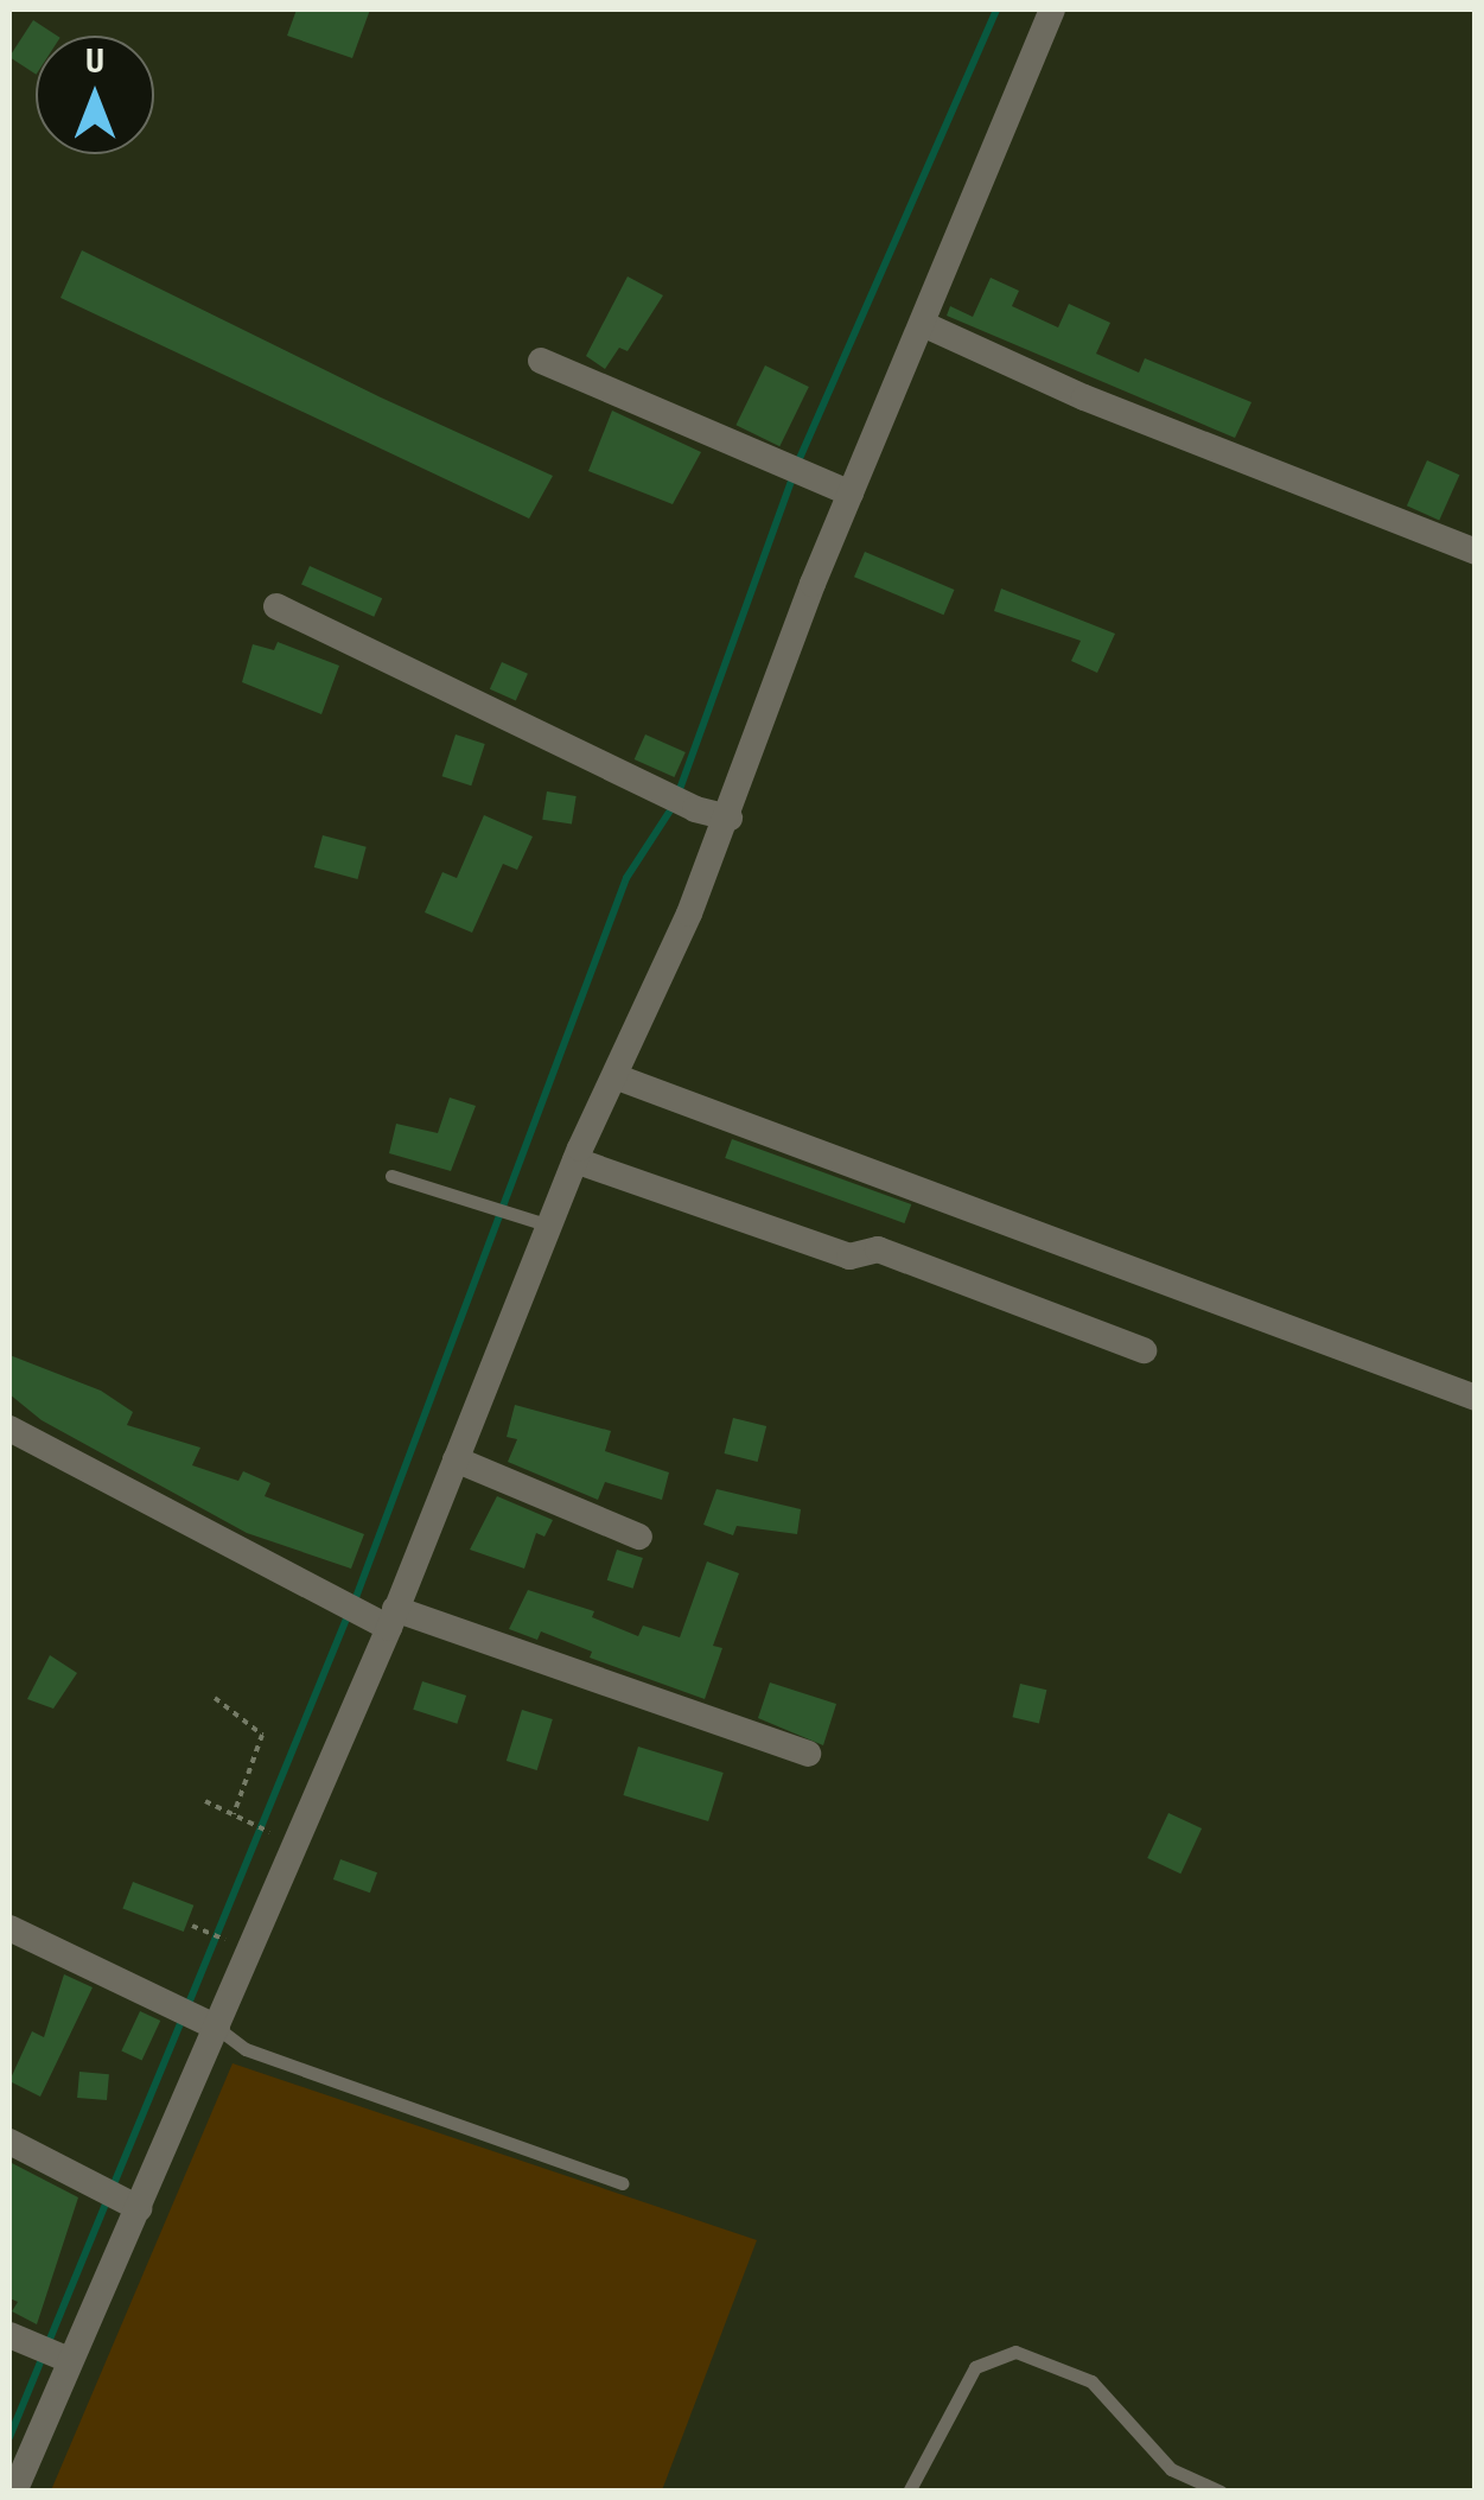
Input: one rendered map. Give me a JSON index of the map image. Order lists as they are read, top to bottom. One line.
{"north":"top"}
